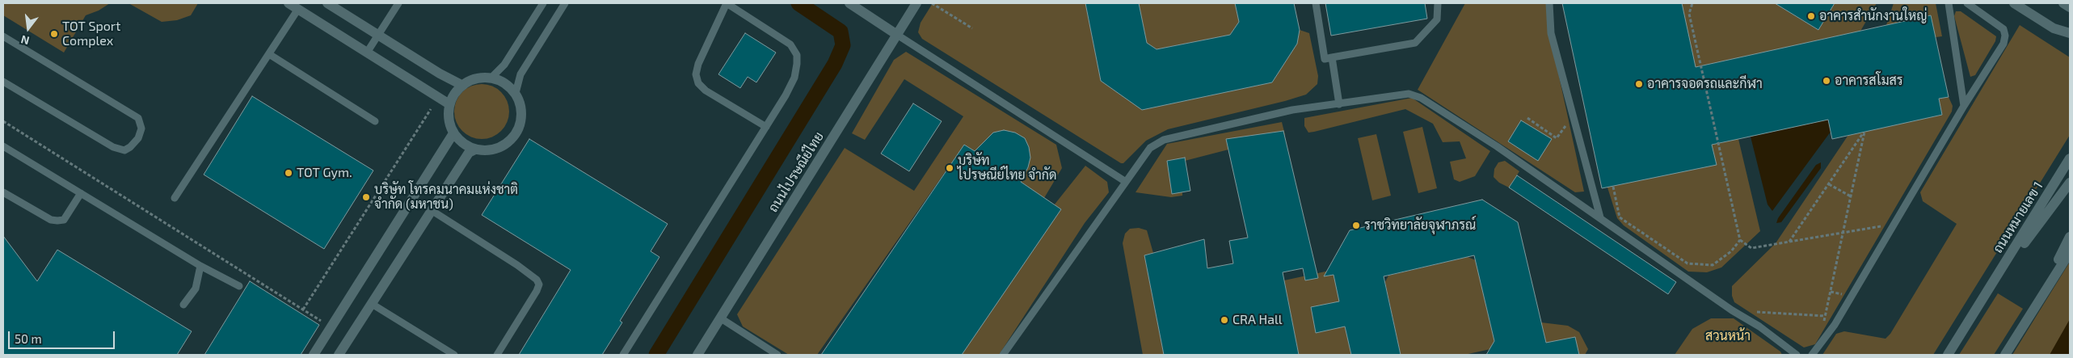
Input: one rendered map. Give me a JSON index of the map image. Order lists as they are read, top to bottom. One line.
{"streets":{"street":["ถนนไปรษณีย์ไทย","ถนนหมายเลข 1"]},"parks":["สวนหน้า"],"places":["อาคารสำนักงานใหญ่","TOT Sport Complex","อาคารสโมสร","อาคารจอดรถและกีฬา","บริษัท ไปรษณีย์ไทย จำกัด","TOT Gym.","บริษัท โทรคมนาคมแห่งชาติ จำกัด (มหาชน)","ราชวิทยาลัยจุฬาภรณ์","CRA Hall"],"scale_bar":"50 m","north":"bottom"}
